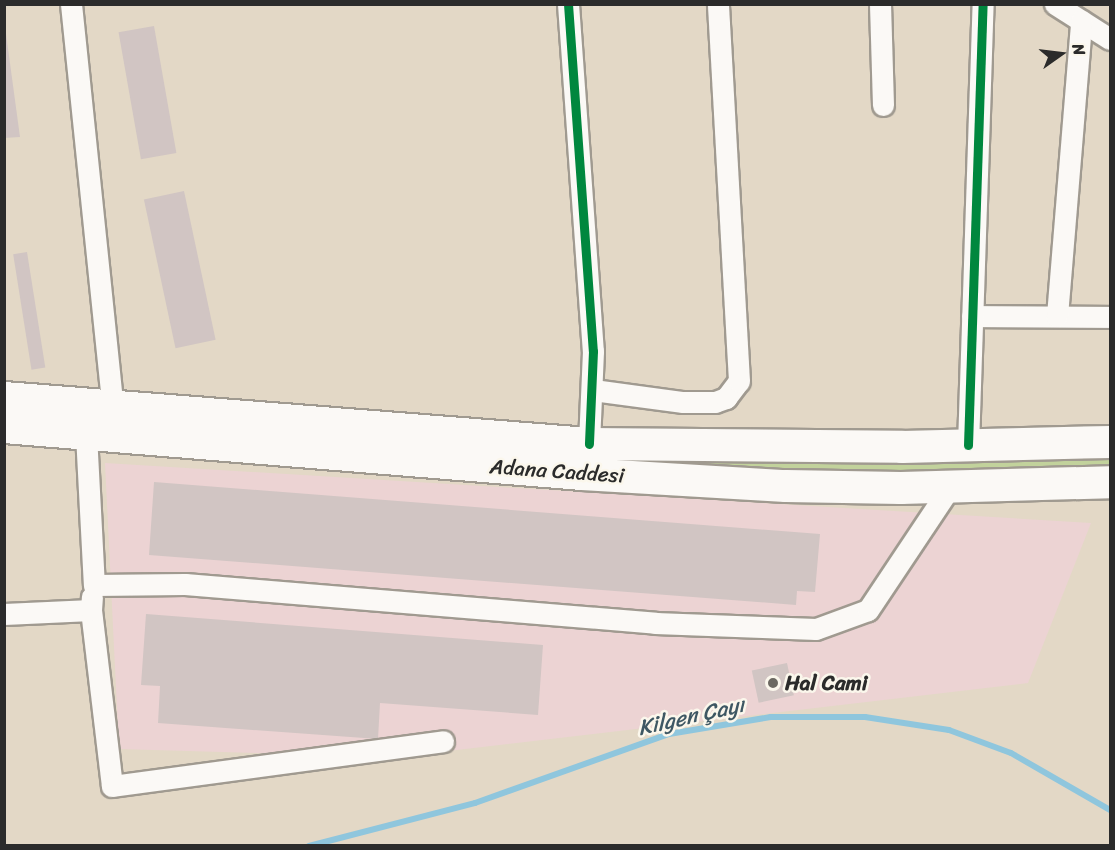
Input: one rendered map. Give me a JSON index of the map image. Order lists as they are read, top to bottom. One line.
{"streets":{"highway":["Adana Caddesi"]},"water":["Kilgen Çayı"],"places":["Hal Cami"],"north":"right"}
